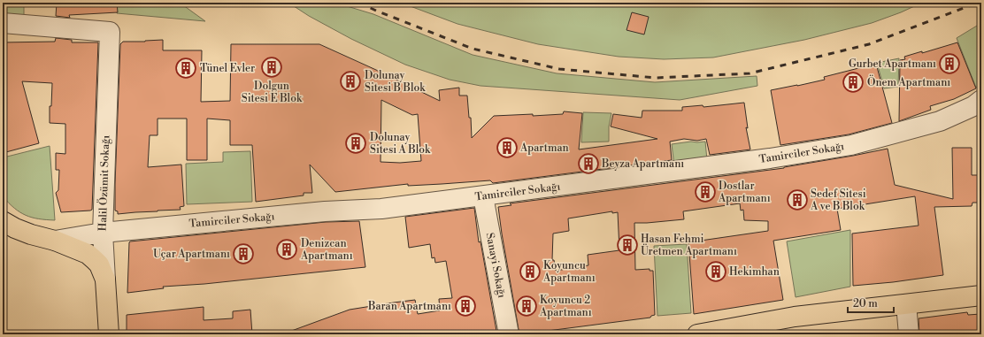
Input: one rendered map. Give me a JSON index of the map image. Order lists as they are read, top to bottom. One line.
{"streets":{"main road":["Tamirciler Sokağı","Halil Özümit Sokağı"],"street":["Sanayi Sokağı"]},"crossings":[["Tamirciler Sokağı","Halil Özümit Sokağı"],["Tamirciler Sokağı","Sanayi Sokağı"]],"places":{"building":["Gurbet Apartmanı","Dolgun Sitesi E Blok","Tünel Evler","Dolunay Sitesi B Blok","Önem Apartmanı","Dolunay Sitesi A Blok","Apartman","Beyza Apartmanı","Dostlar Apartmanı","Sedef Sitesi A ve B Blok","Hasan Fehmi Üretmen Apartmanı","Denizcan Apartmanı","Uçar Apartmanı","Koyuncu Apartmanı","Hekimhan","Baran Apartmanı","Koyuncu 2 Apartmanı"]},"scale_bar":"20 m"}
